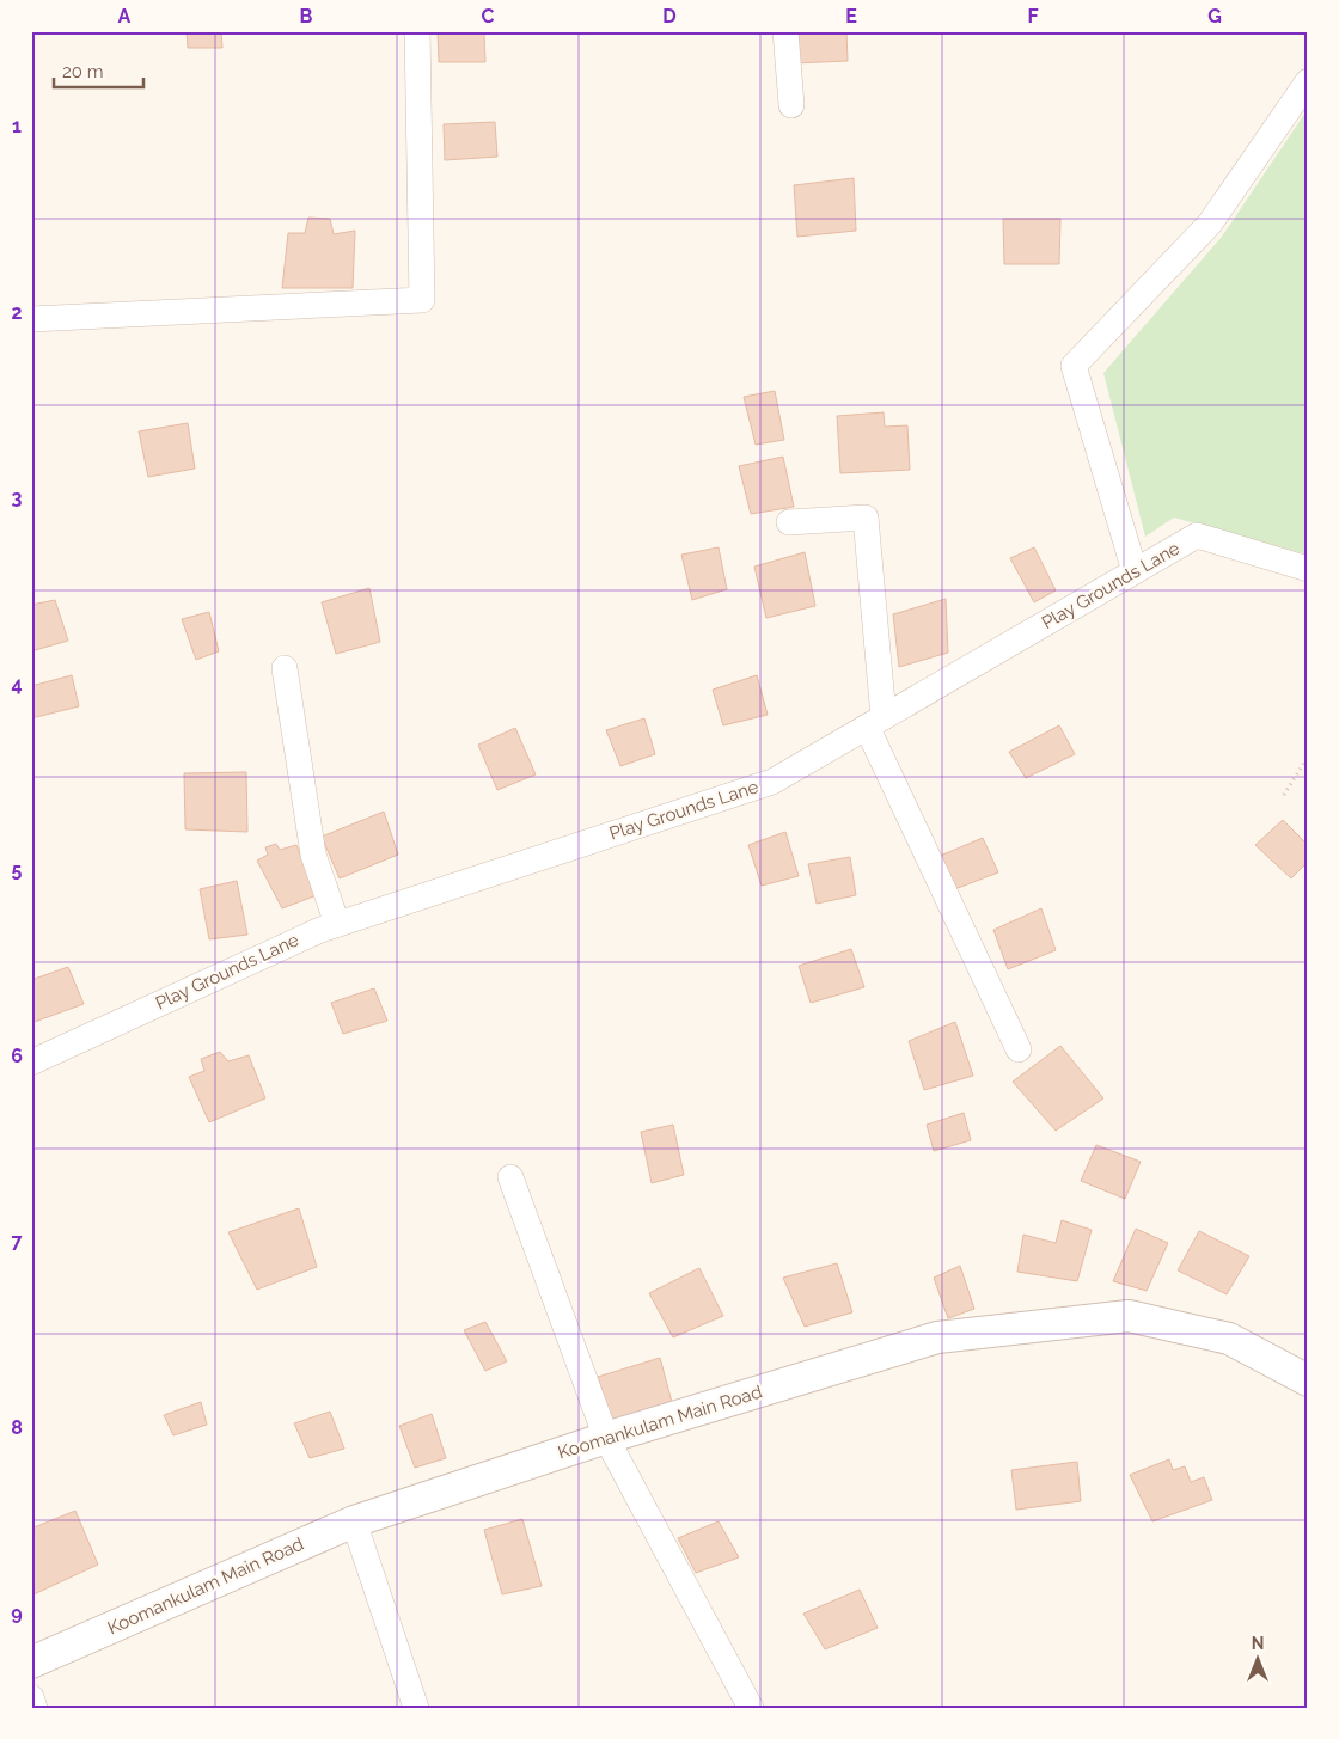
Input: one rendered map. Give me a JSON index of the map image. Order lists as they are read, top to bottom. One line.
{"streets":{"street":["Play Grounds Lane","Koomankulam Main Road"]},"scale_bar":"20 m","north":"top","grid":{"columns":["A","B","C","D","E","F","G"],"rows":["1","2","3","4","5","6","7","8","9"]}}
